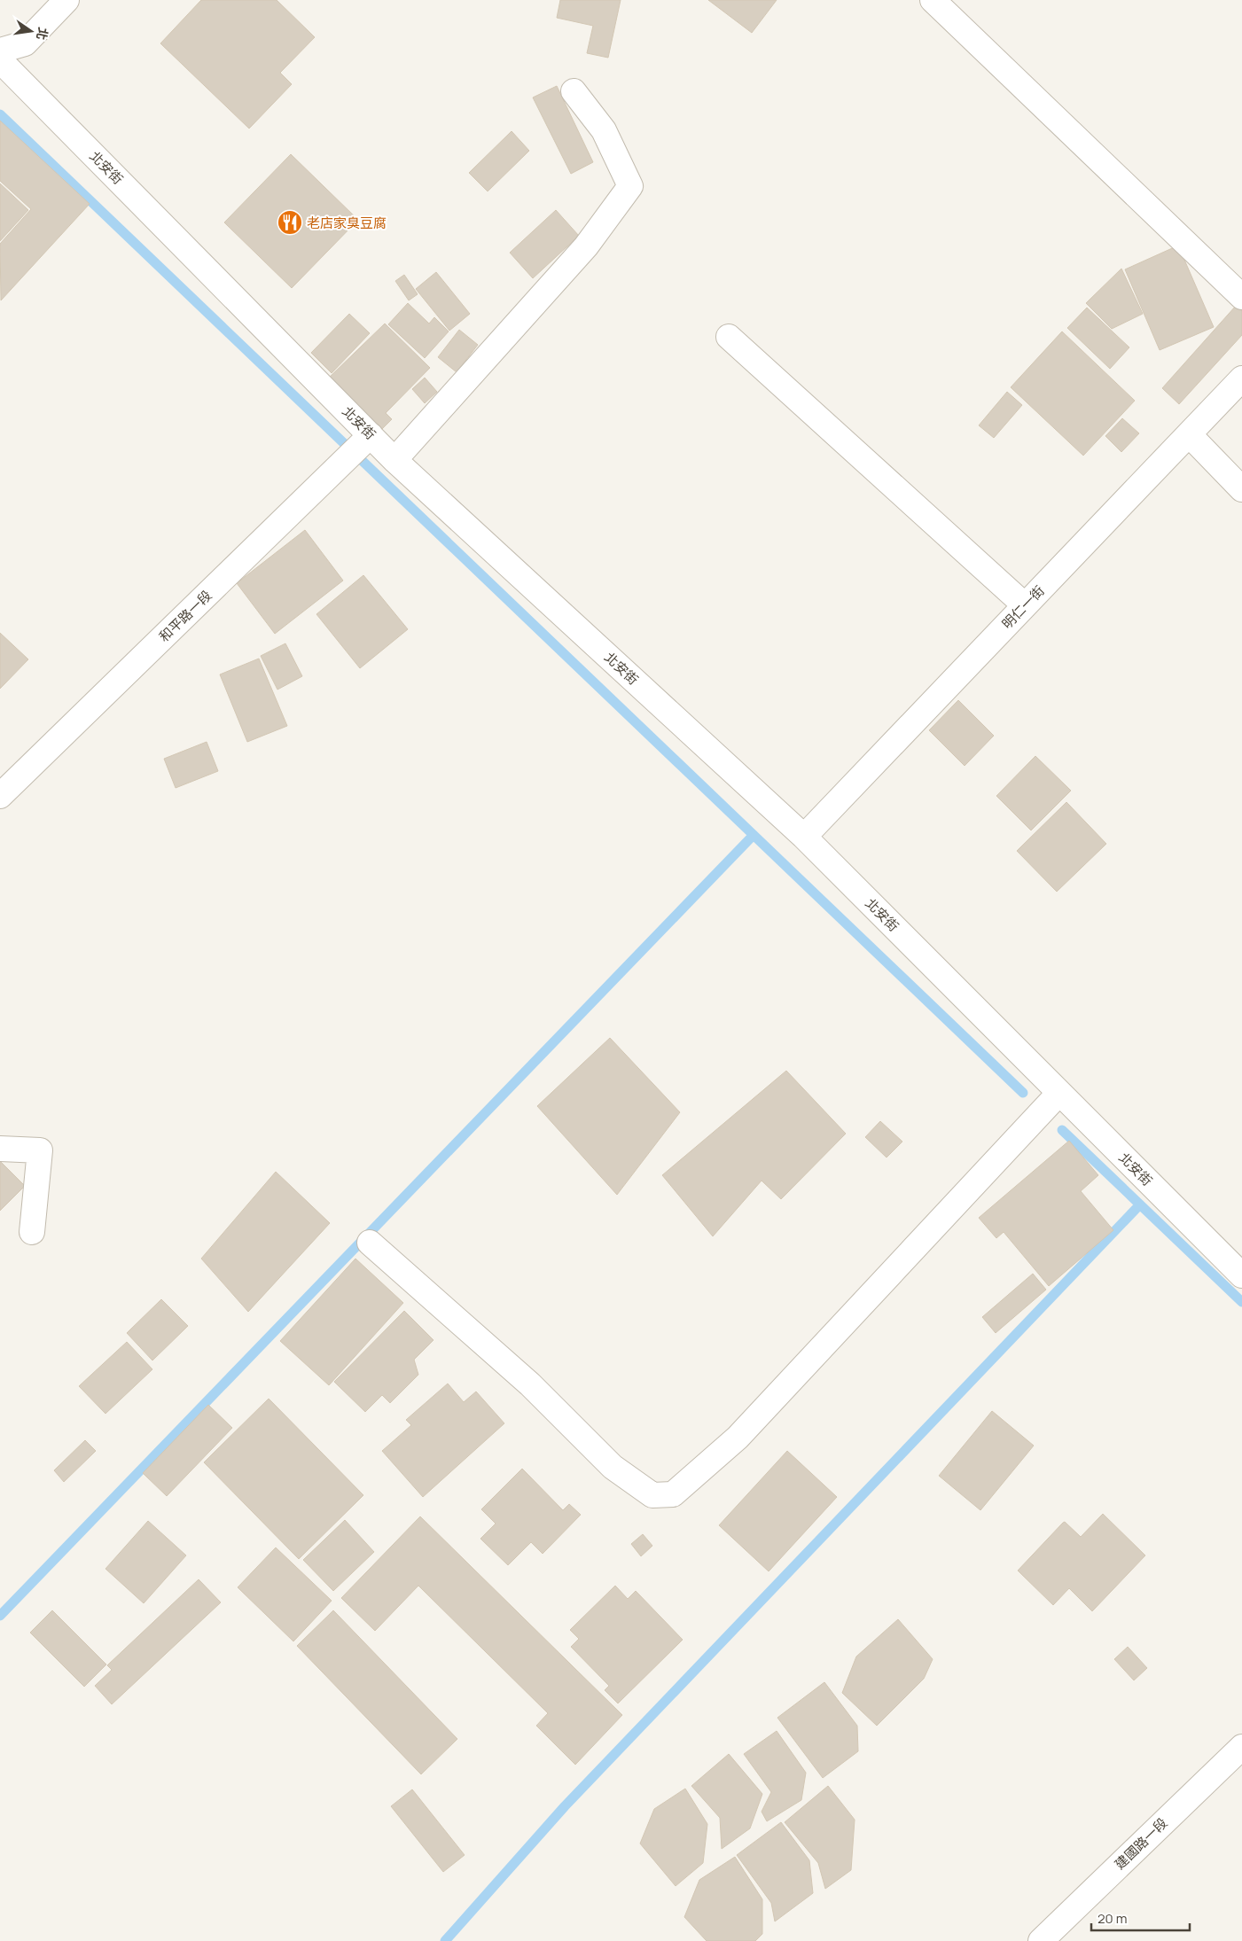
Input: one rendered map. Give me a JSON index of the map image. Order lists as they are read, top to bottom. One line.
{"streets":{"street":["北安街","明仁一街","和平路一段","建國路一段"]},"crossings":[["北安街","明仁一街"],["北安街","和平路一段"]],"places":{"restaurant":["老店家臭豆腐"]},"scale_bar":"20 m","north":"right"}
